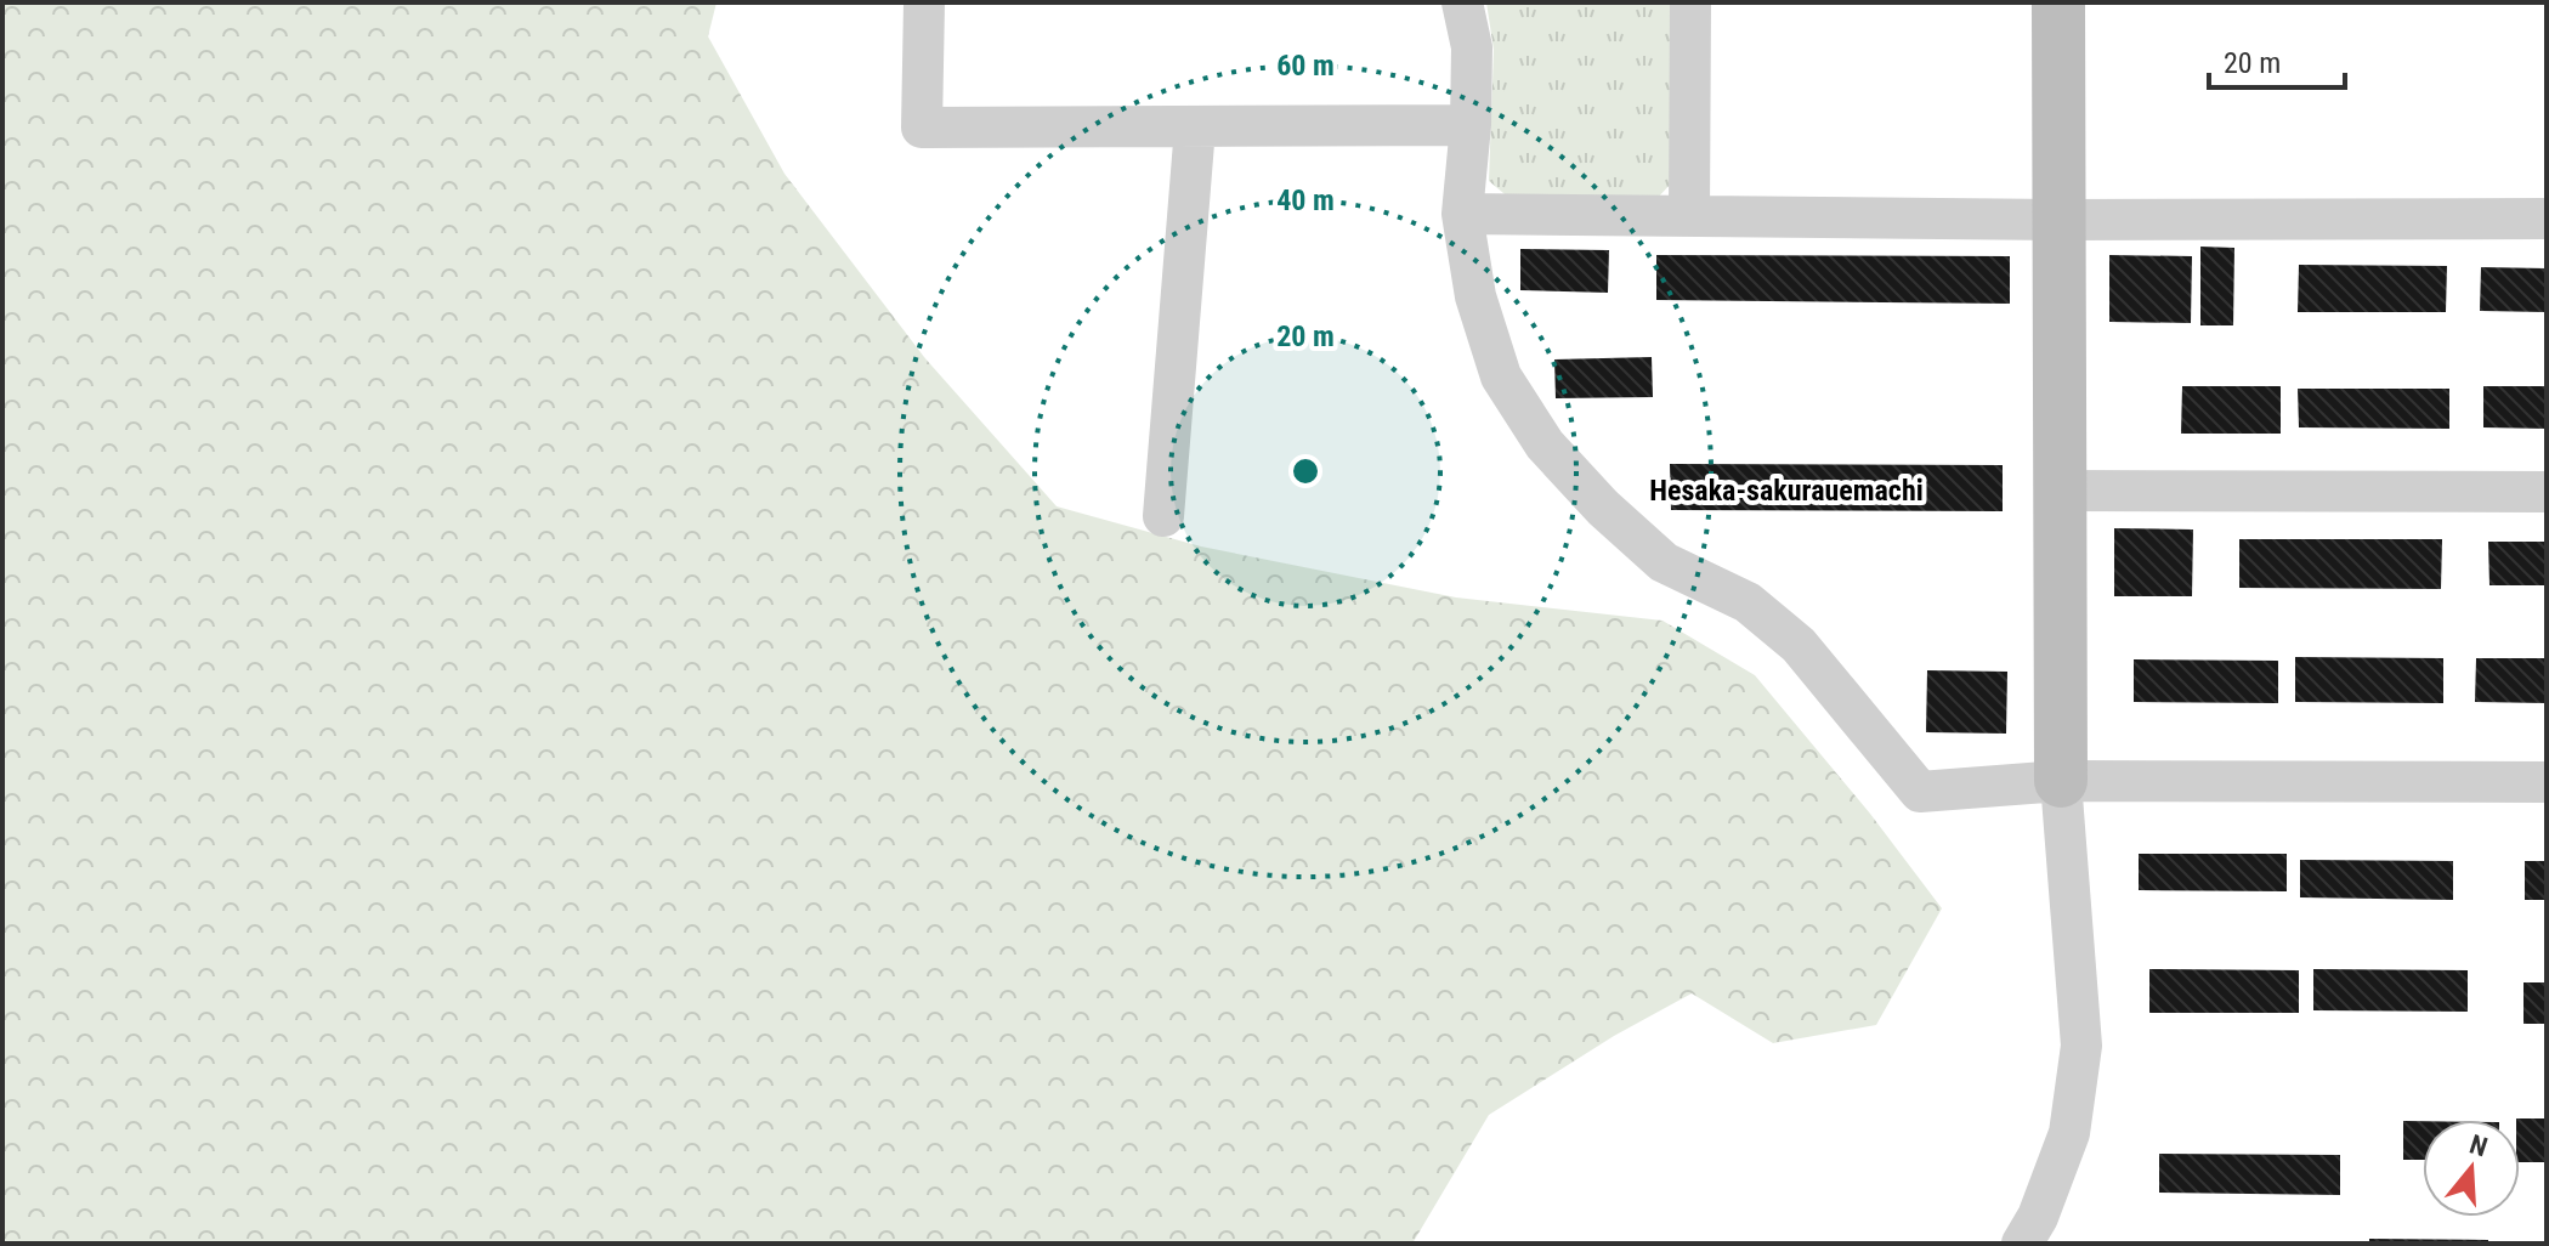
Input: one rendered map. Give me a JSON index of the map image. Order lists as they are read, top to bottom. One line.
{"districts":["Hesaka-sakurauemachi"],"scale_bar":"20 m","north":"top","rings":["60 m","40 m","20 m"]}
